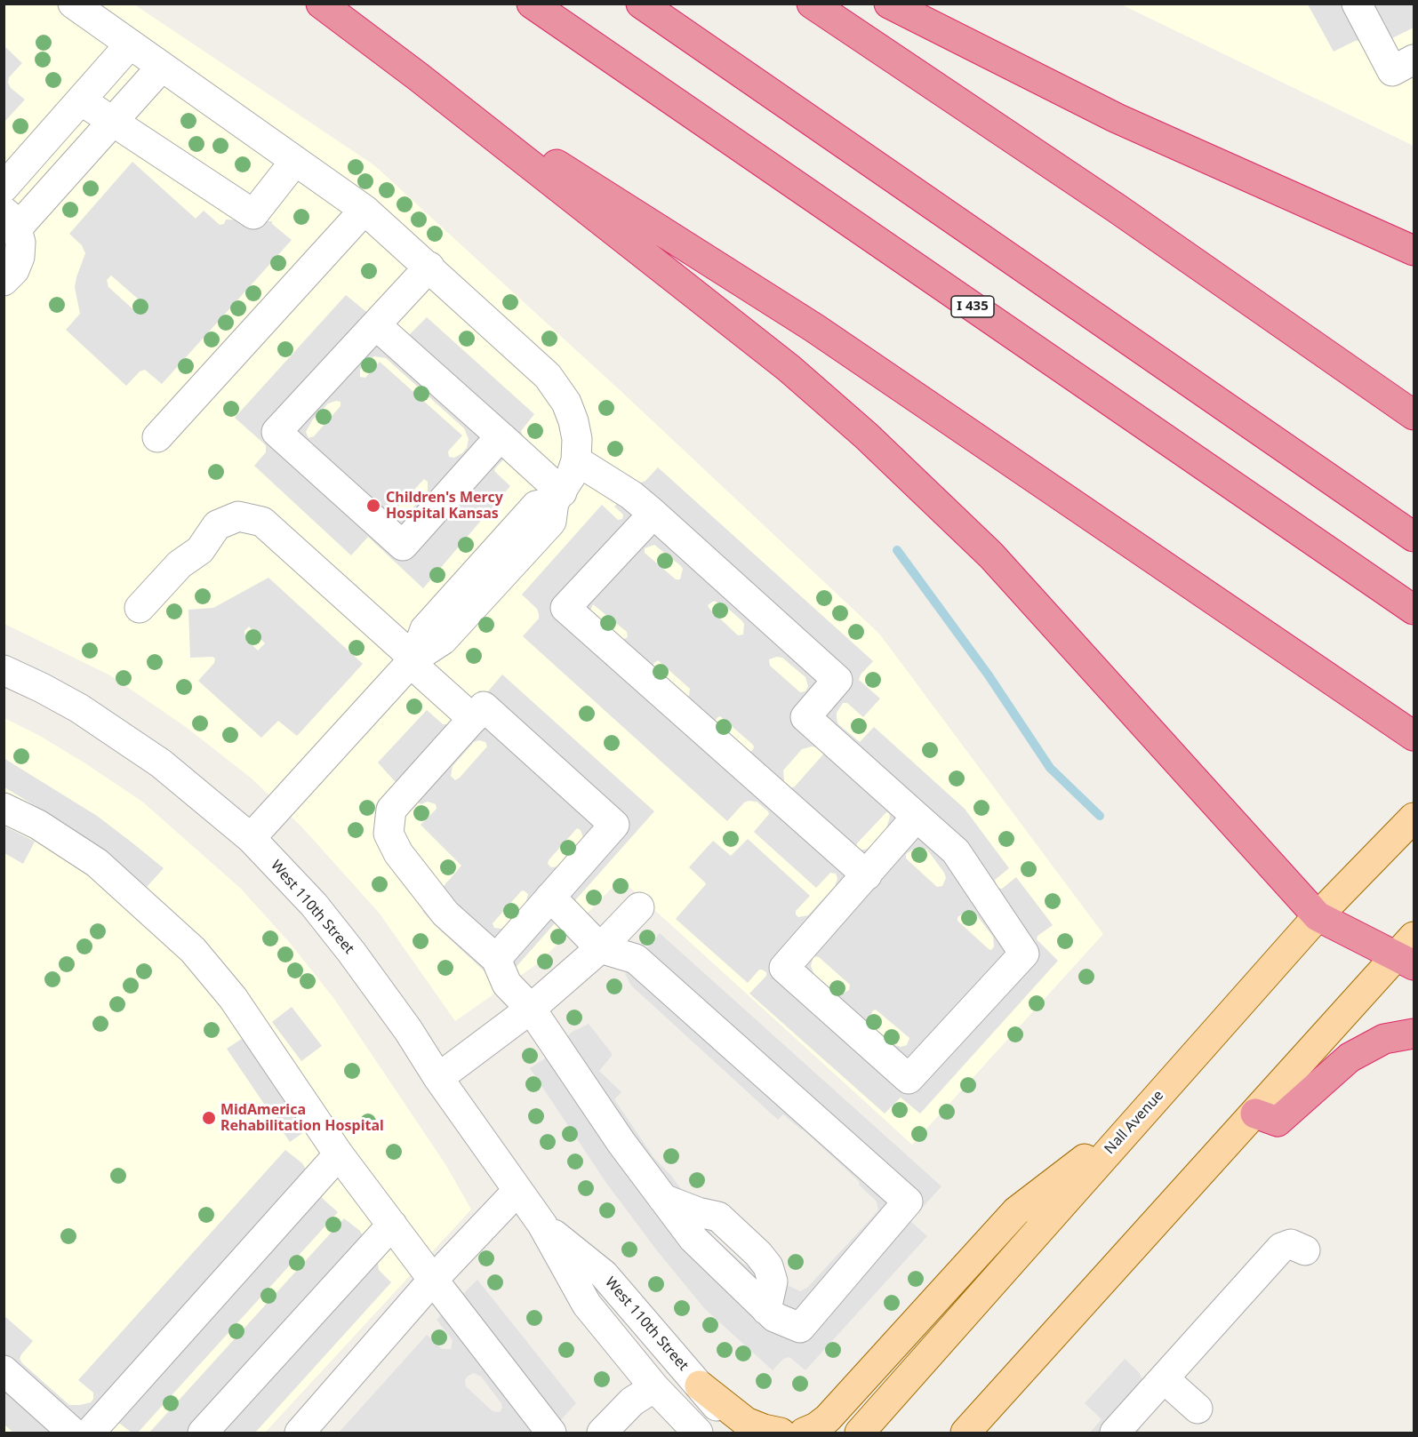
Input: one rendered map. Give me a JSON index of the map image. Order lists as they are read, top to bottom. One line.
{"streets":{"highway":["I 435"],"main road":["Nall Avenue"],"street":["West 110th Street"]},"places":["Children's Mercy Hospital Kansas","MidAmerica Rehabilitation Hospital"]}
